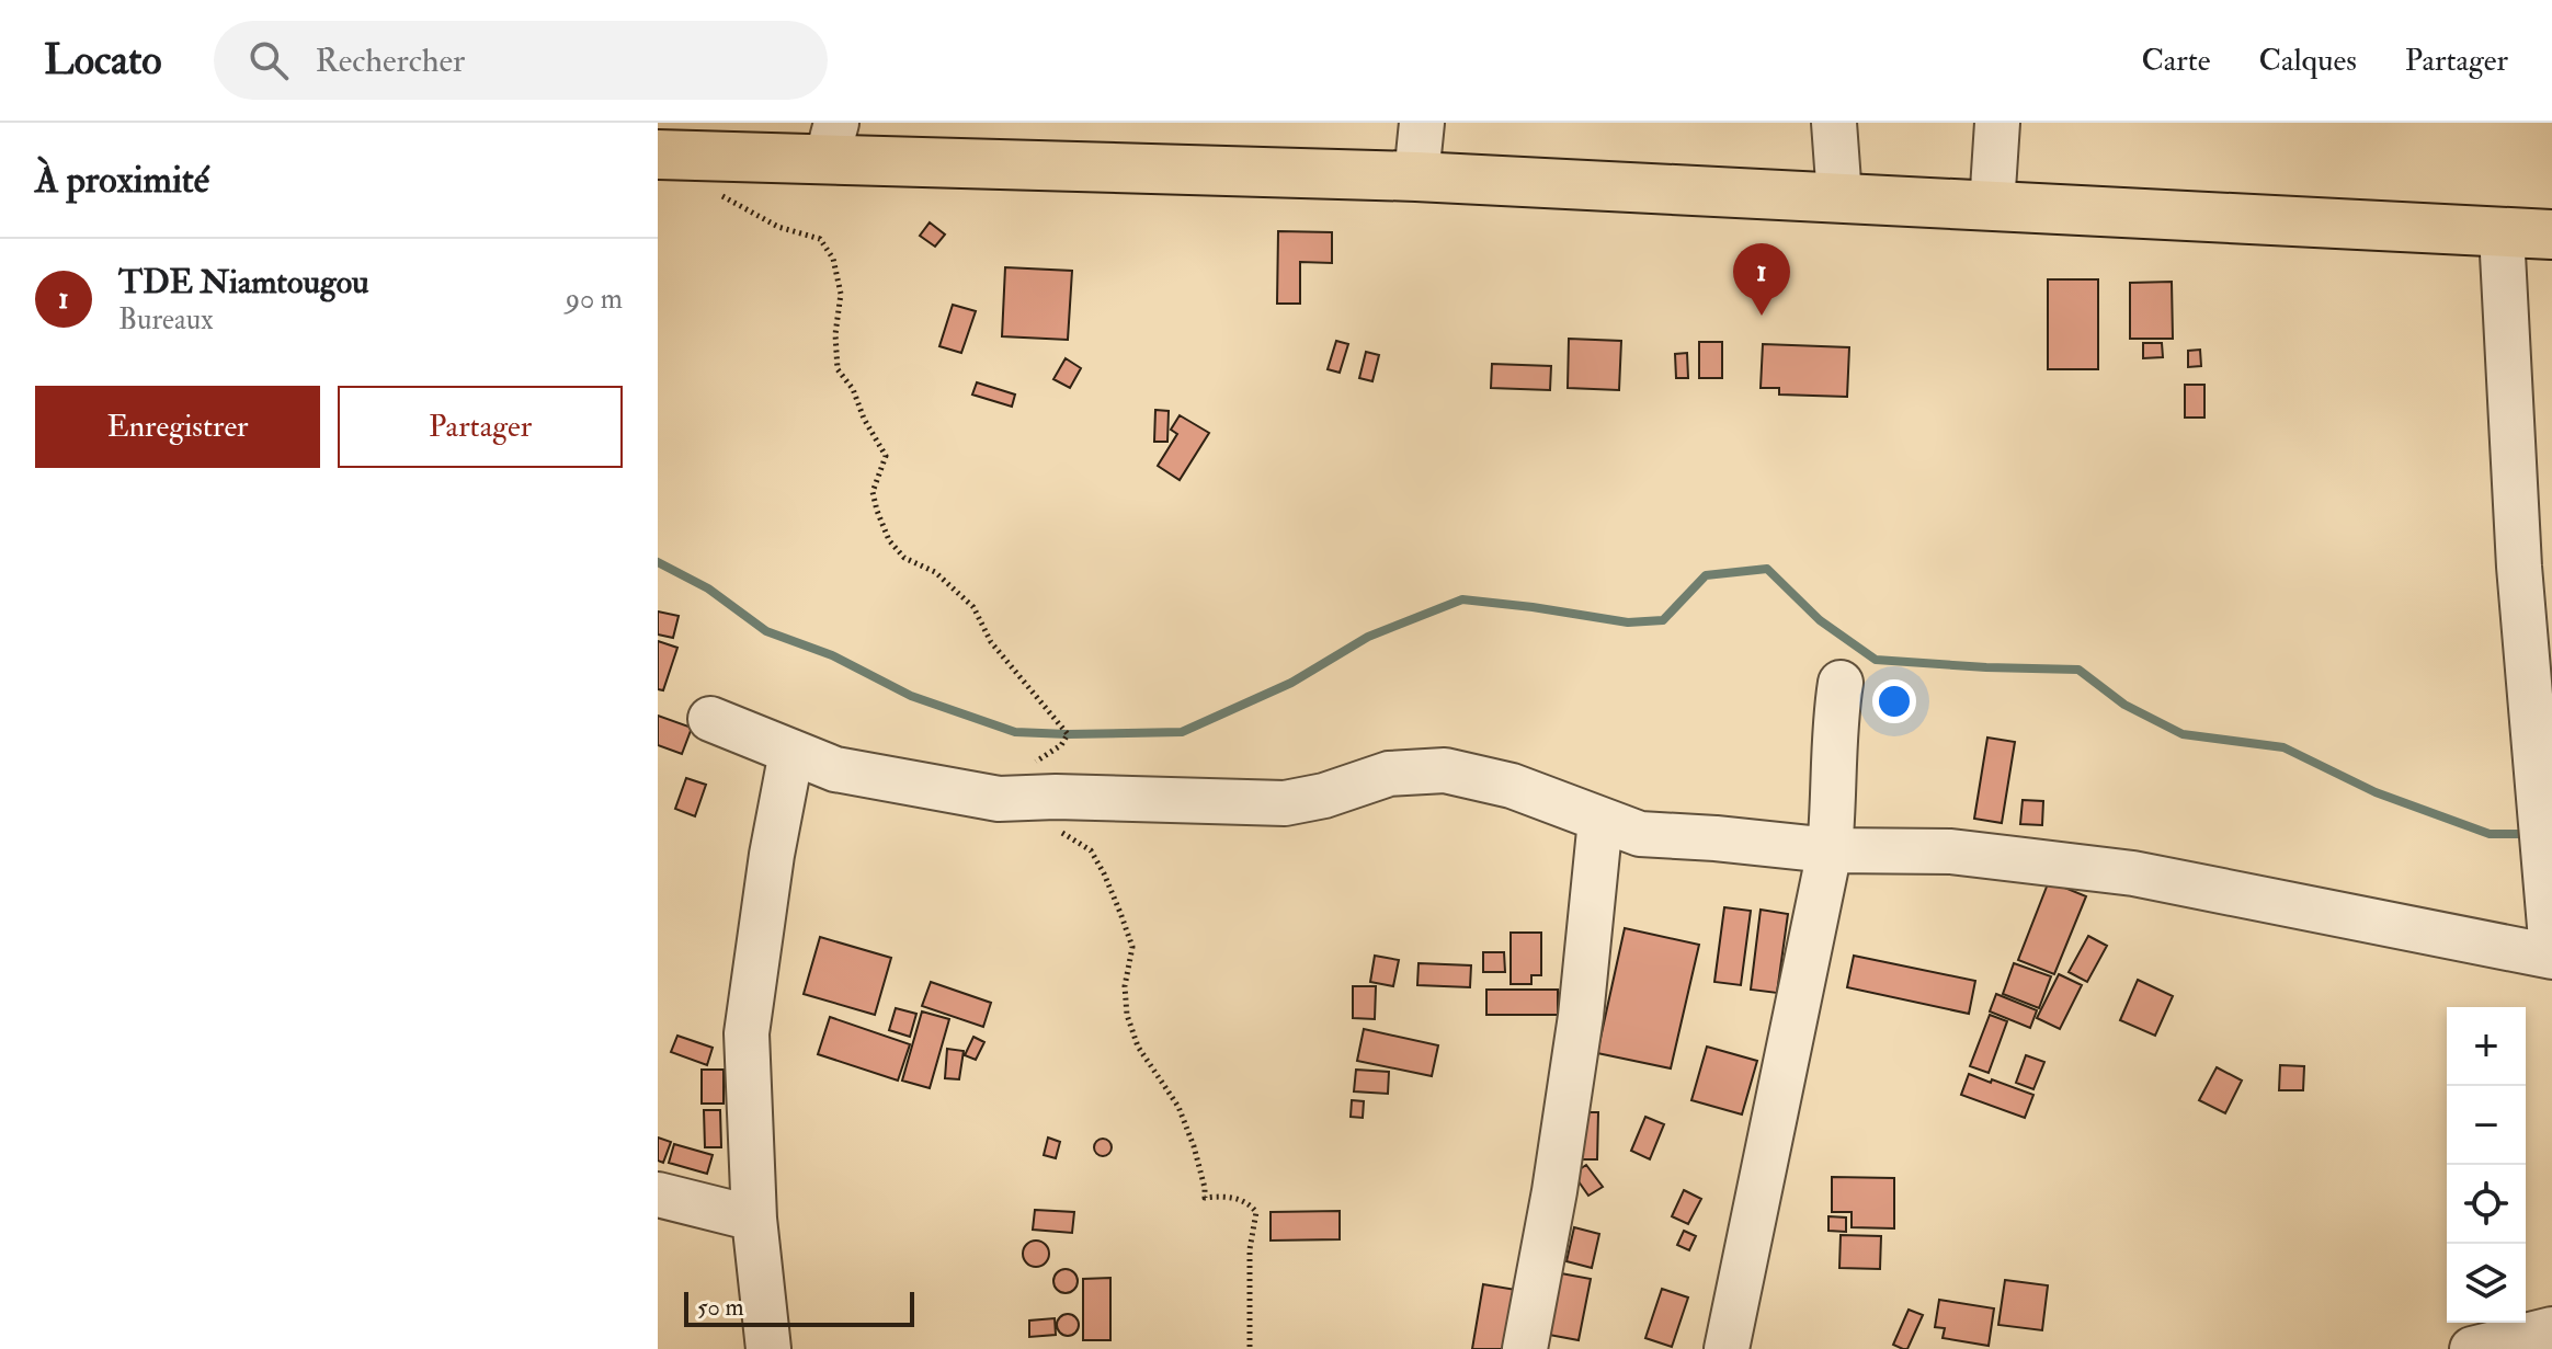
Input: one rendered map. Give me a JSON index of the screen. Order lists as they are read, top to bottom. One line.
{"scale_bar":"50 m","page":{"header":"Locato","search":"Rechercher","nav":["Carte","Calques","Partager"],"heading":"À proximité","list":[{"mark":"1","name":"TDE Niamtougou","note":"Bureaux","value":"90 m"}],"pins":"1","buttons":["Enregistrer","Partager"],"map_buttons":["+","−"],"scale":"50 m"}}
